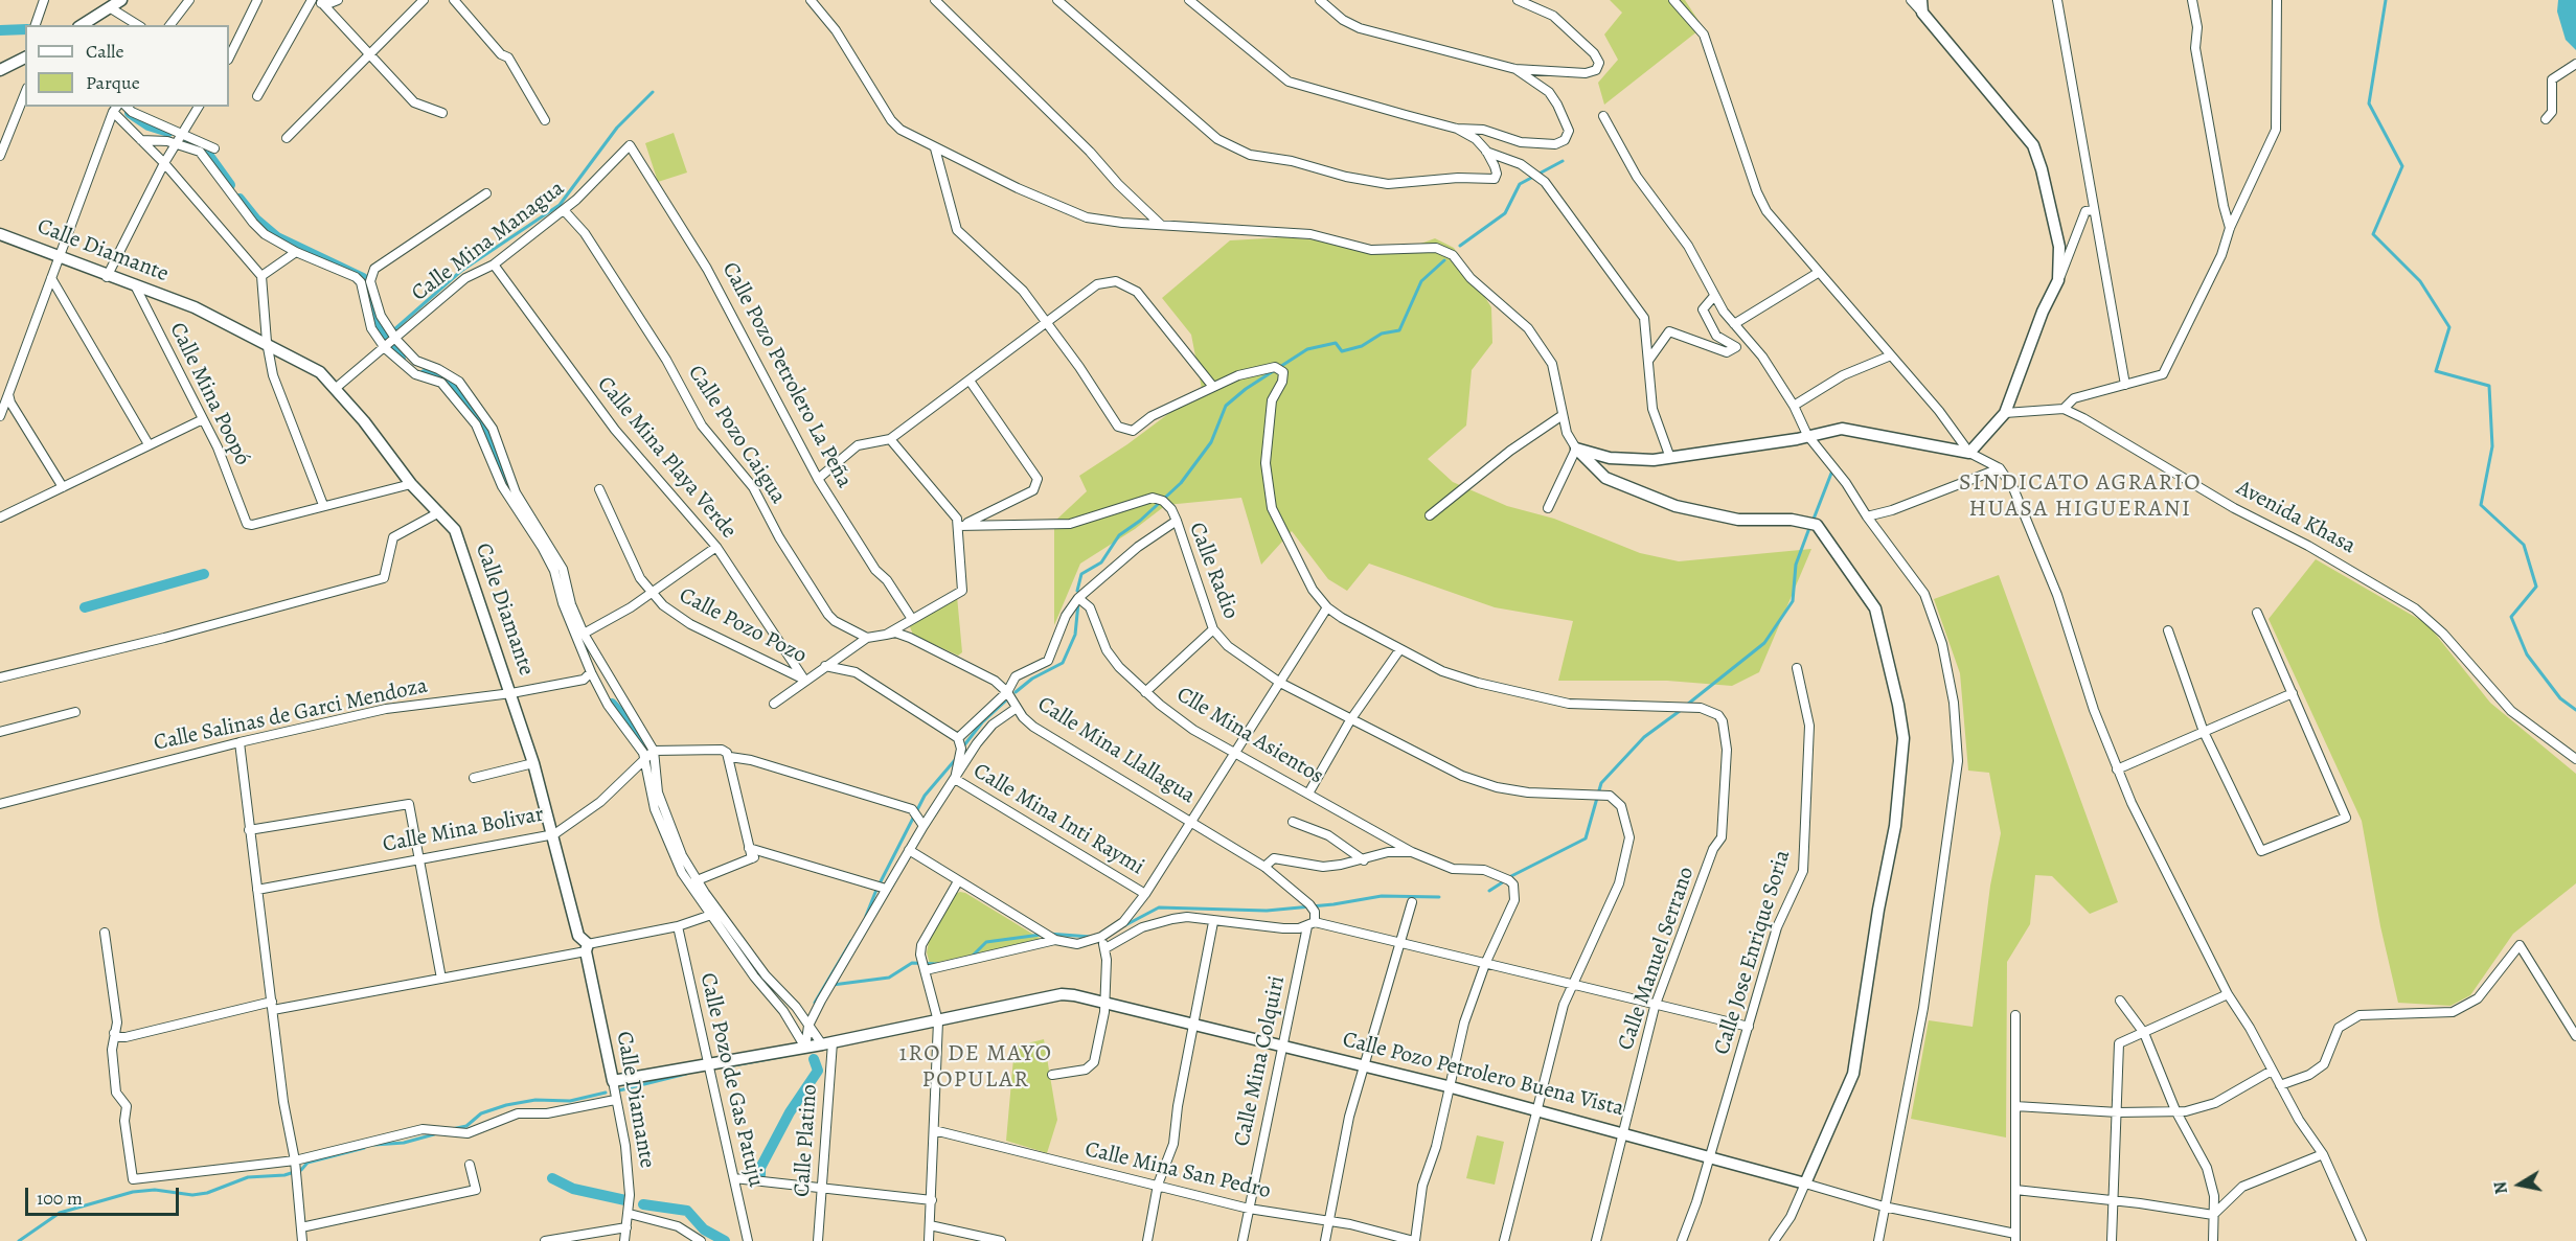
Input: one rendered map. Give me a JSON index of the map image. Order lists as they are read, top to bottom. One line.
{"streets":{"street":["Calle Mina Managua","Calle Diamante","Calle Pozo Petrolero La Peña","Calle Mina Poopó","Calle Pozo Caigua","Calle Mina Playa Verde","Avenida Khasa","Calle Radio","Calle Pozo Pozo","Calle Salinas de Garci Mendoza","Clle Mina Asientos","Calle Mina Llallagua","Calle Mina Inti Raymi","Calle Mina Bolivar","Calle Jose Enrique Soria","Calle Manuel Serrano","Calle Mina Colquiri","Calle Pozo Petrolero Buena Vista","Calle Pozo de Gas Patuju","Calle Platino","Calle Mina San Pedro"]},"crossings":[["Calle Mina Managua","Calle Diamante"],["Calle Mina Managua","Calle Pozo Petrolero La Peña"],["Calle Mina Managua","Calle Pozo Caigua"],["Calle Mina Managua","Calle Mina Playa Verde"],["Calle Diamante","Calle Mina Poopó"],["Calle Diamante","Calle Salinas de Garci Mendoza"],["Calle Diamante","Calle Mina Bolivar"],["Calle Diamante","Calle Pozo Petrolero Buena Vista"],["Calle Pozo Petrolero La Peña","Calle Pozo Pozo"],["Calle Pozo Caigua","Calle Pozo Pozo"],["Calle Mina Playa Verde","Calle Pozo Pozo"],["Calle Radio","Clle Mina Asientos"],["Calle Pozo Pozo","Calle Mina Llallagua"],["Calle Mina Llallagua","Calle Mina Colquiri"],["Calle Jose Enrique Soria","Calle Pozo Petrolero Buena Vista"],["Calle Manuel Serrano","Calle Pozo Petrolero Buena Vista"],["Calle Mina Colquiri","Calle Pozo Petrolero Buena Vista"],["Calle Mina Colquiri","Calle Mina San Pedro"],["Calle Pozo Petrolero Buena Vista","Calle Pozo de Gas Patuju"],["Calle Pozo Petrolero Buena Vista","Calle Platino"]],"districts":["SINDICATO AGRARIO HUASA HIGUERANI","1RO DE MAYO POPULAR"],"legend":["Calle","Parque"],"scale_bar":"100 m","north":"left"}
